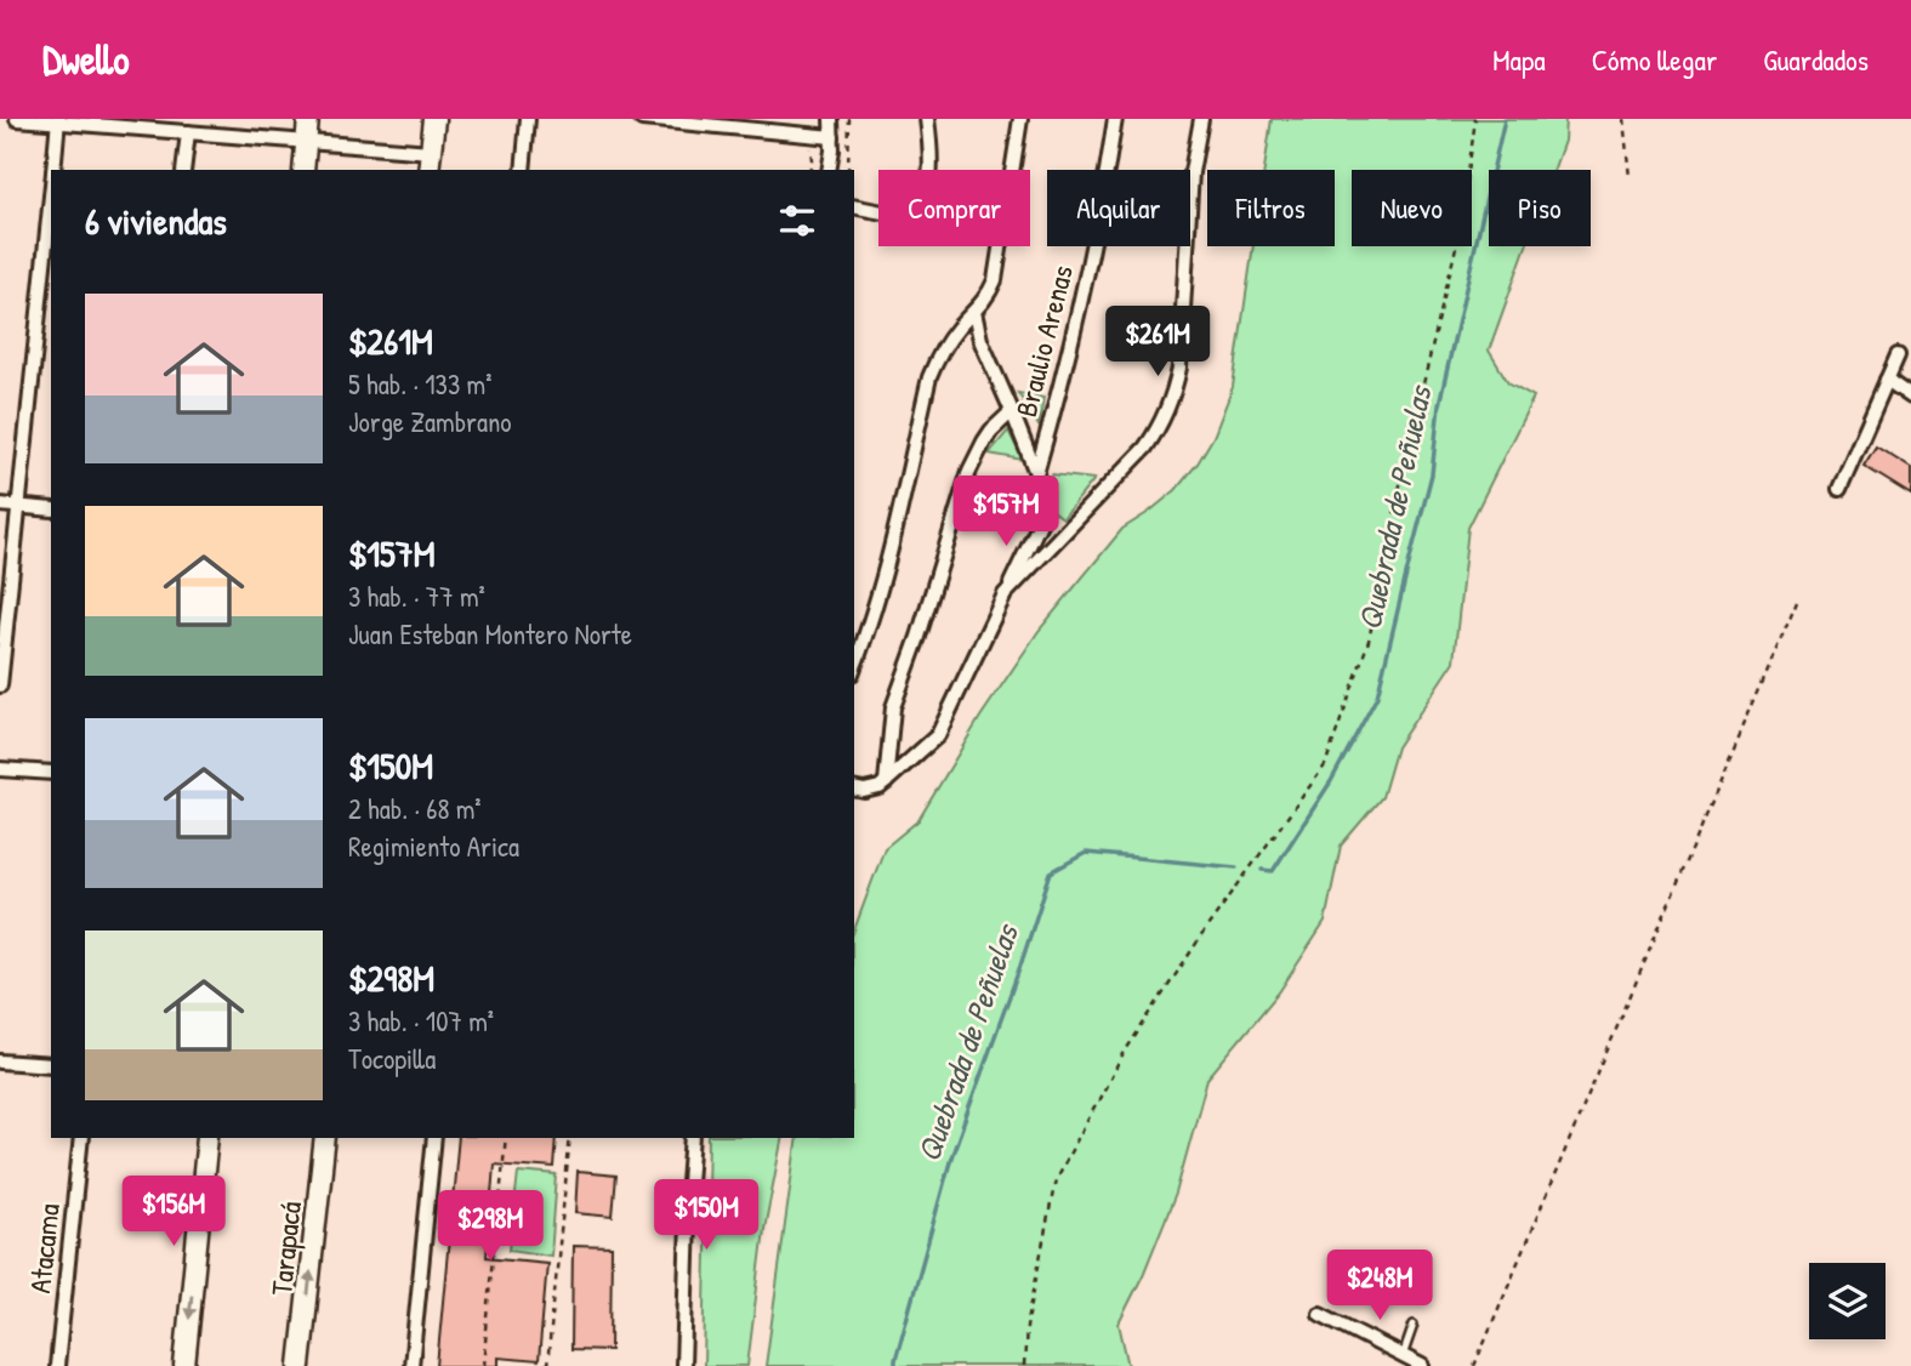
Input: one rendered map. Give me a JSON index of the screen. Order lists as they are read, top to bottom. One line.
{"streets":{"main road":["Tarapacá"],"street":["Braulio Arenas","Atacama"]},"water":["Quebrada de Peñuelas"],"page":{"header":"Dwello","nav":["Mapa","Cómo llegar","Guardados"],"chip":["Comprar","Alquilar","Filtros","Nuevo","Piso"],"heading":"6 viviendas","list":[{"name":"$261M","note":"5 hab. · 133 m² · Jorge Zambrano"},{"name":"$157M","note":"3 hab. · 77 m² · Juan Esteban Montero Norte"},{"name":"$150M","note":"2 hab. · 68 m² · Regimiento Arica"},{"name":"$298M","note":"3 hab. · 107 m² · Tocopilla"}],"price":["$261M","$157M","$156M","$150M","$298M","$248M"]}}
